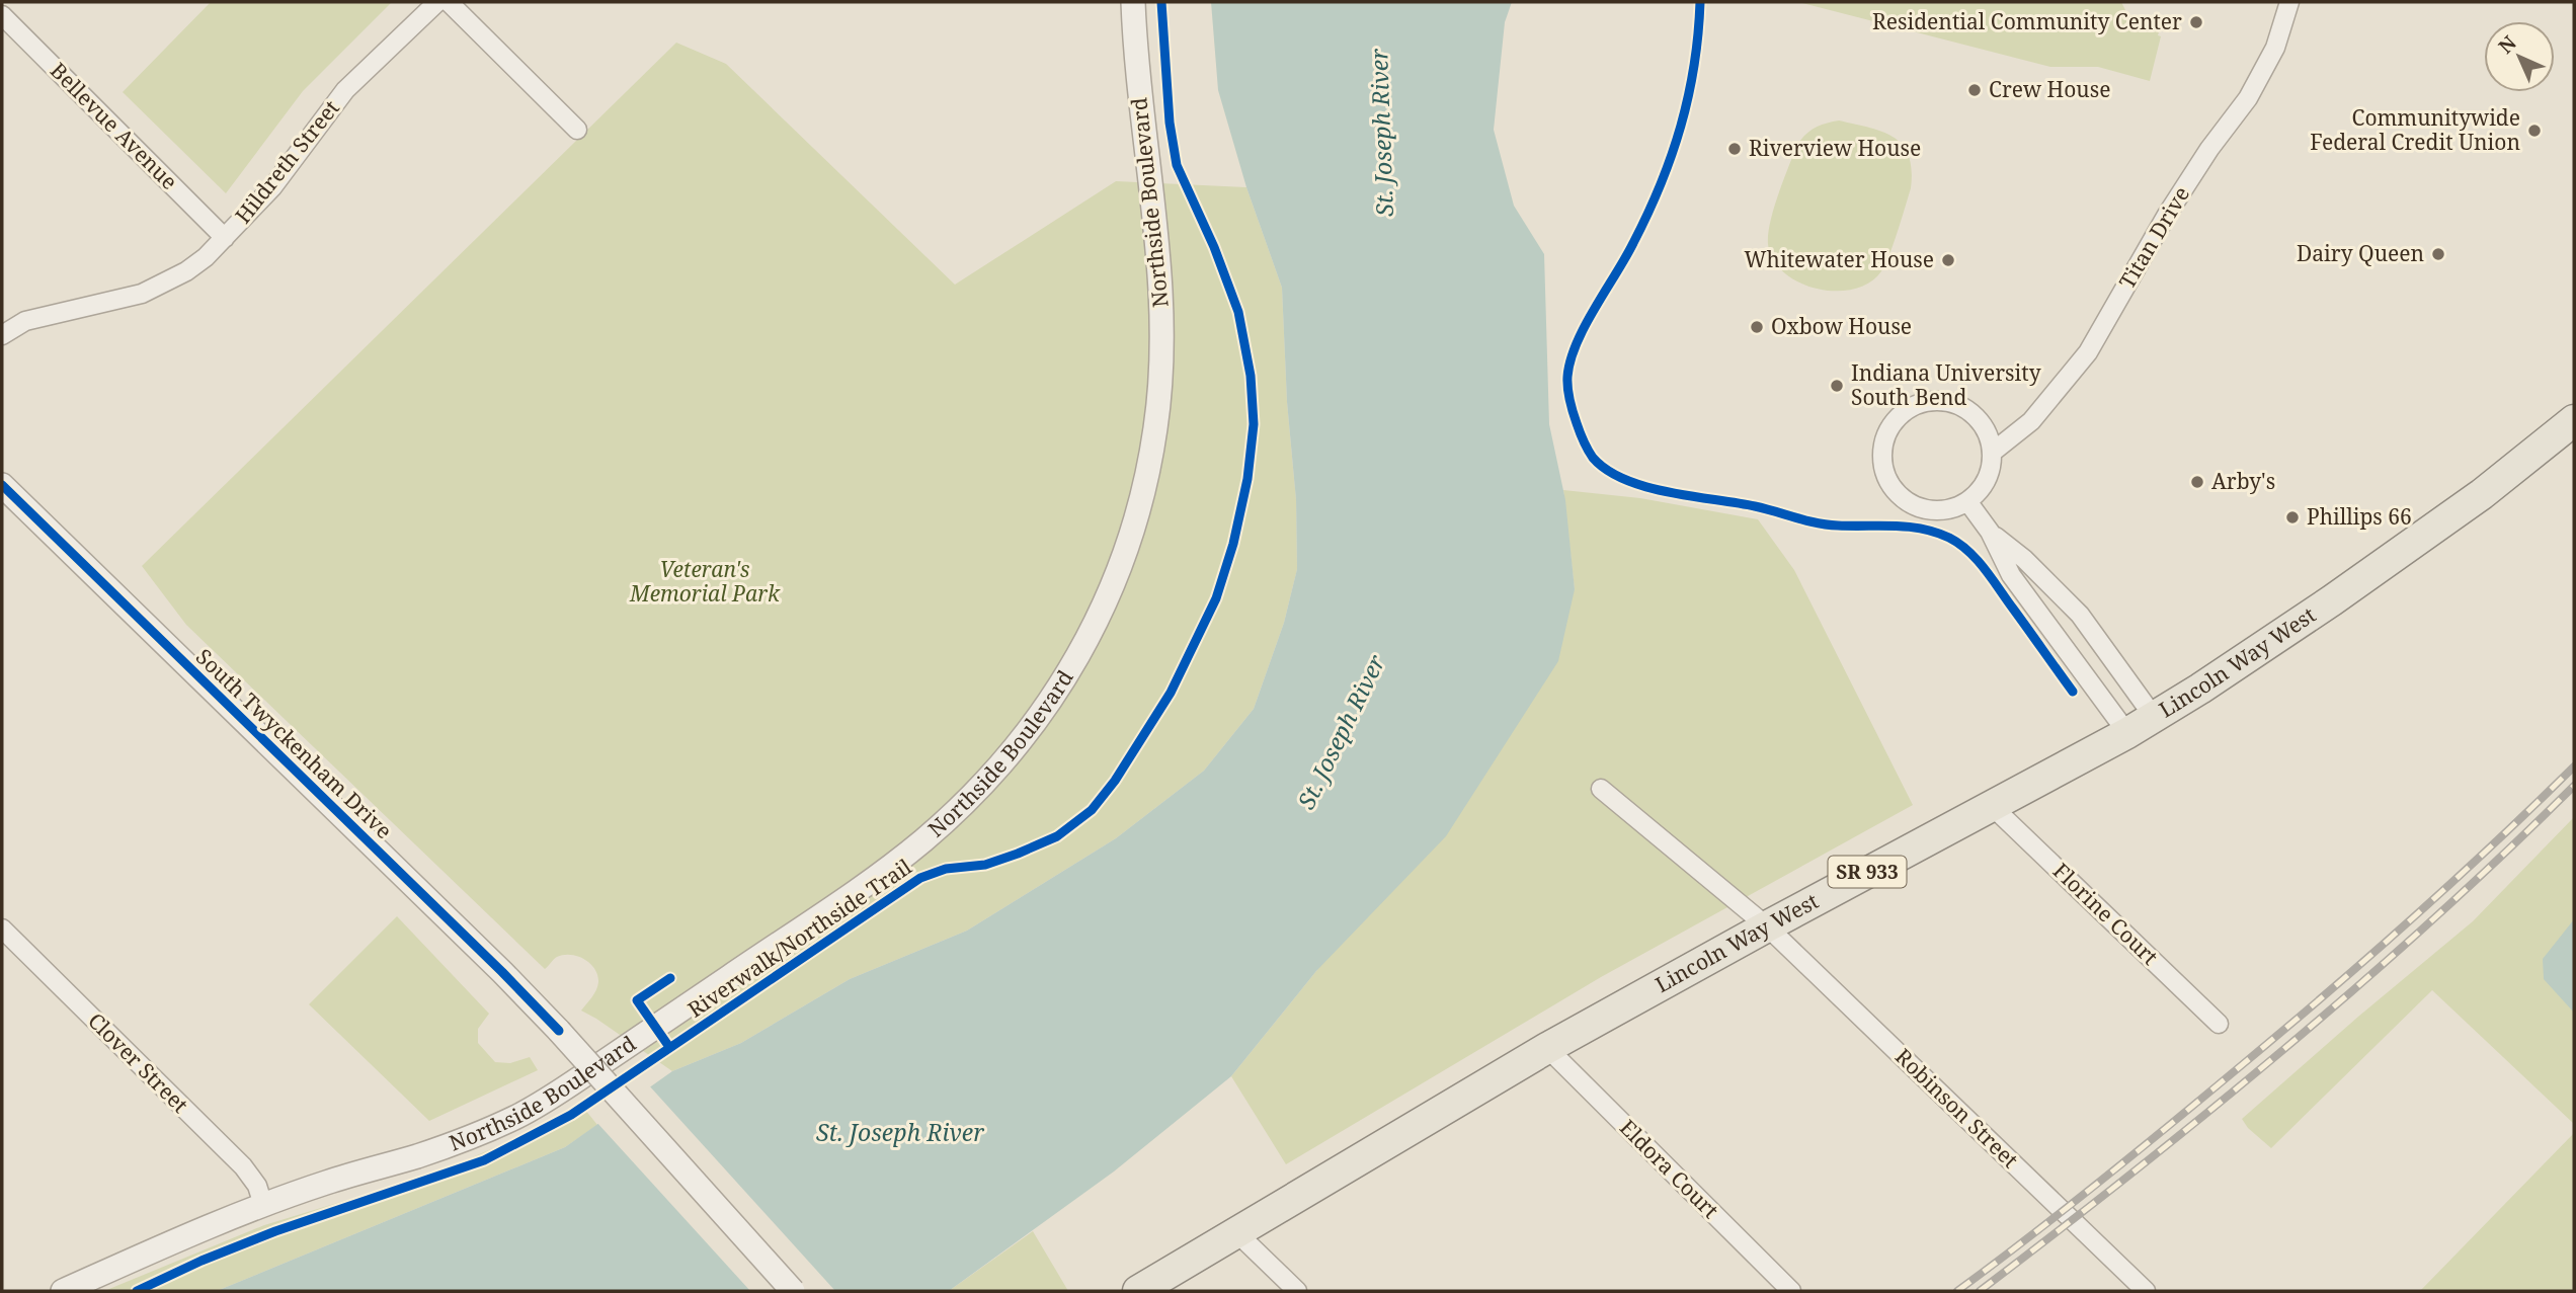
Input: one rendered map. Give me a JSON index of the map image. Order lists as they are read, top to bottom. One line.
{"streets":{"main road":["Lincoln Way West","SR 933"],"street":["Bellevue Avenue","Hildreth Street","Northside Boulevard","Titan Drive","South Twyckenham Drive","Florine Court","Clover Street","Robinson Street","Eldora Court"],"cycle path":["Riverwalk/Northside Trail"]},"crossings":[["Bellevue Avenue","Hildreth Street"],["Northside Boulevard","Clover Street"],["Lincoln Way West","Florine Court"],["Lincoln Way West","Robinson Street"],["Lincoln Way West","Eldora Court"]],"water":["St. Joseph River"],"parks":["Veteran's Memorial Park"],"places":["Residential Community Center","Crew House","Communitywide Federal Credit Union","Riverview House","Dairy Queen","Whitewater House","Oxbow House","Indiana University South Bend","Arby's","Phillips 66"],"north":"top left"}
